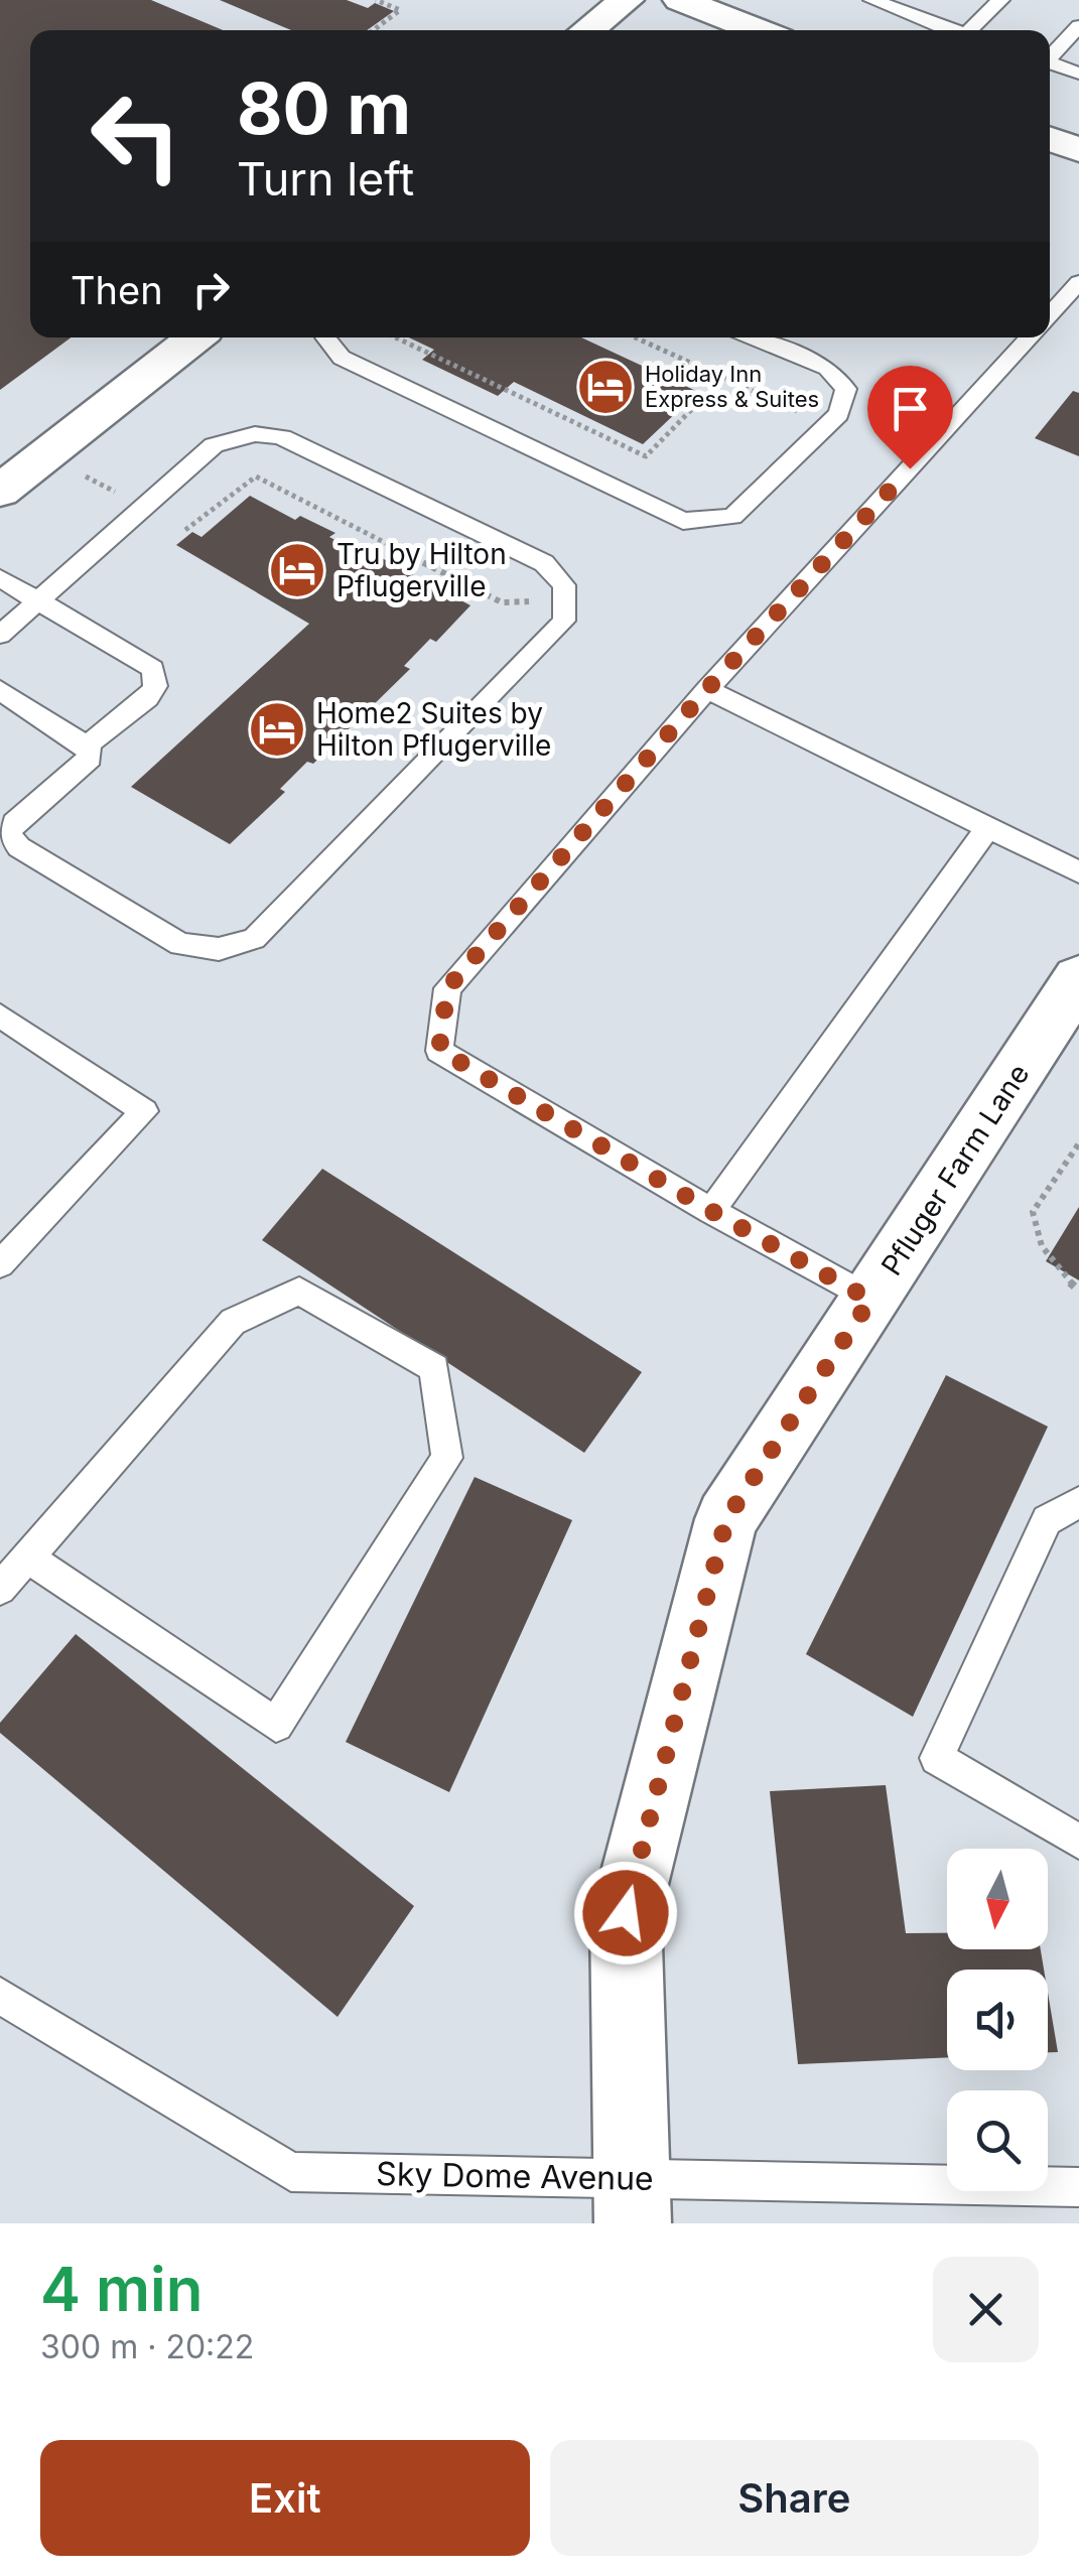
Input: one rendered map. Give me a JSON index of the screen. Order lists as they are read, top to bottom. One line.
{"streets":{"street":["Pfluger Farm Lane"],"lane":["Sky Dome Avenue"]},"crossings":[["Pfluger Farm Lane","Sky Dome Avenue"]],"places":{"hotel":["Holiday Inn Express & Suites","Tru by Hilton Pflugerville","Home2 Suites by Hilton Pflugerville"]},"north":"bottom","page":{"turn":["80 m","Turn left"],"then":"Then","heading":["4 min","300 m · 20:22"],"buttons":["Exit","Share"]}}
